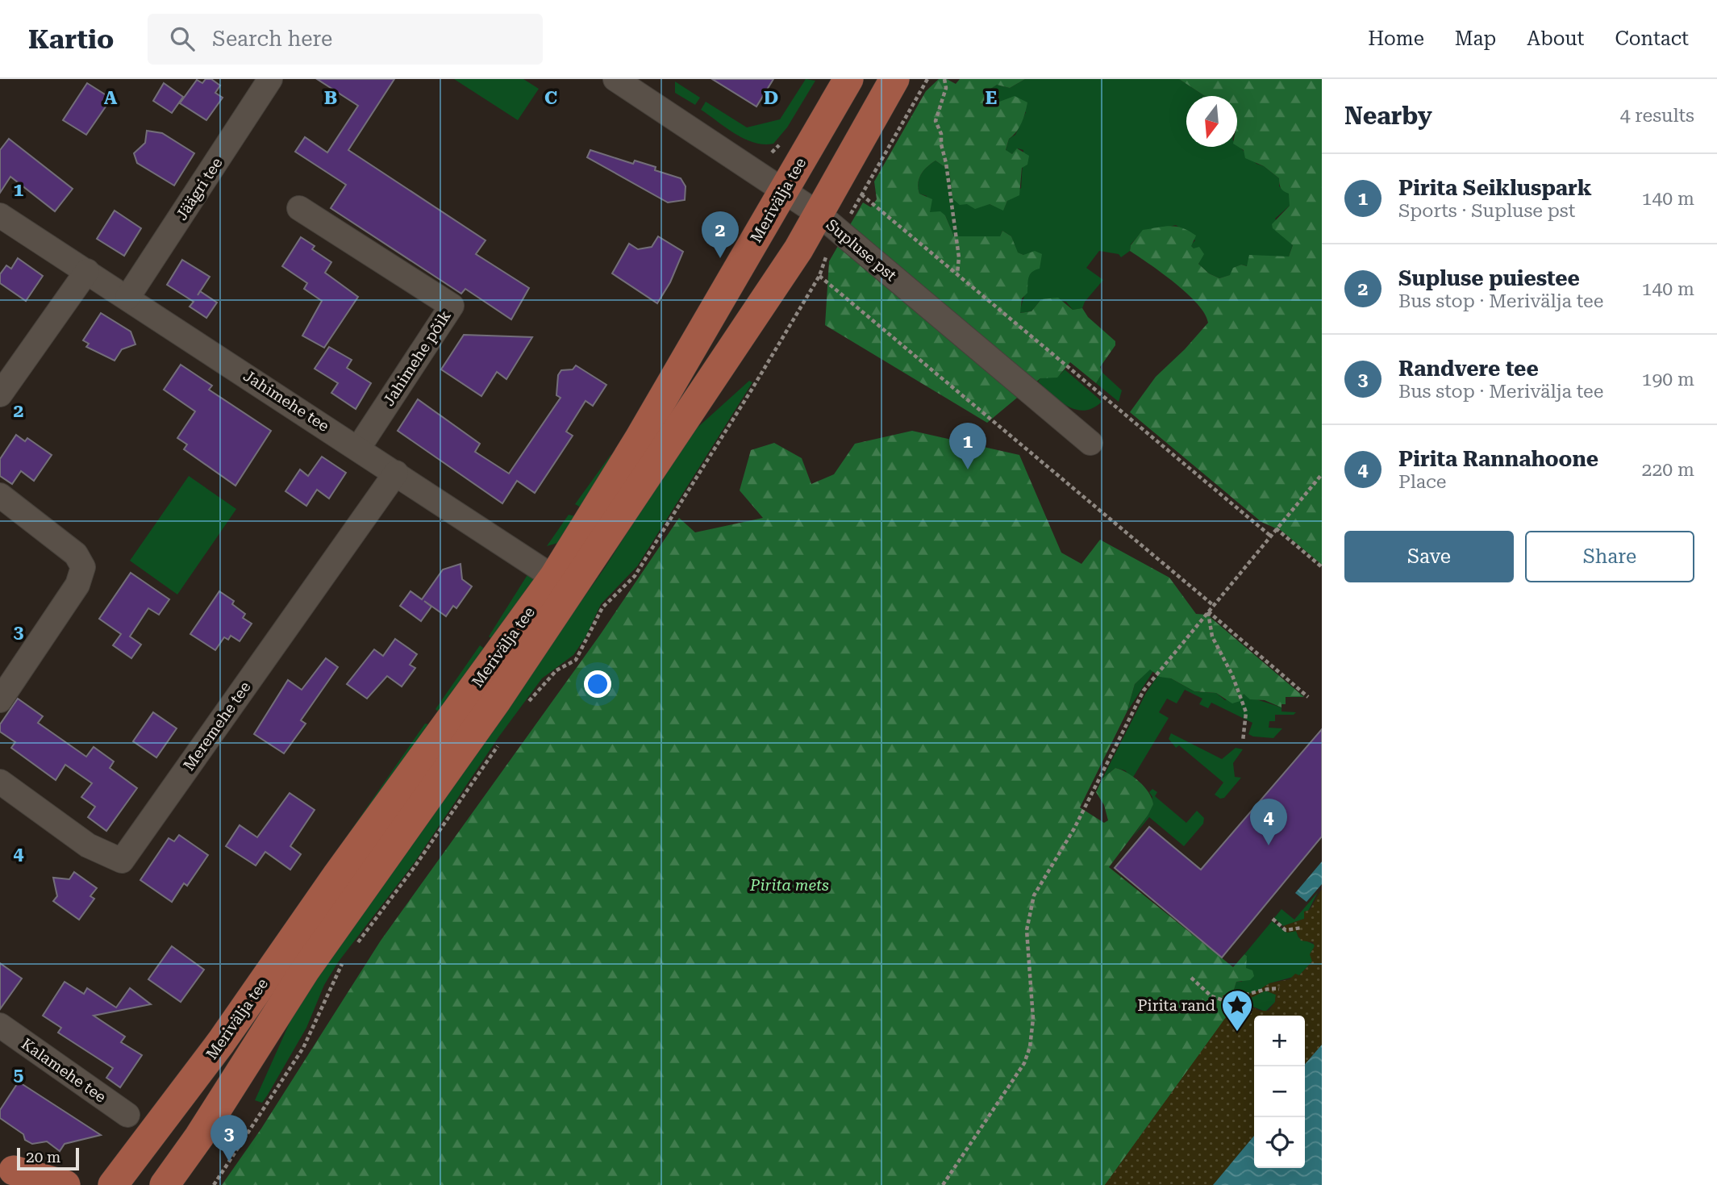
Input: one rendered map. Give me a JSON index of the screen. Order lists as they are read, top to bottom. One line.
{"streets":{"main road":["Merivälja tee"],"street":["Jäägri tee","Supluse pst","Jahimehe põik","Jahimehe tee","Meremehe tee","Kalamehe tee"]},"crossings":[["Jäägri tee","Jahimehe tee"],["Merivälja tee","Supluse pst"],["Merivälja tee","Jahimehe tee"],["Jahimehe põik","Jahimehe tee"],["Jahimehe tee","Meremehe tee"]],"parks":["Pirita mets"],"places":{"place":["Pirita rand"]},"scale_bar":"20 m","north":"bottom","page":{"header":"Kartio","search":"Search here","nav":["Home","Map","About","Contact"],"heading":["Nearby","4 results"],"list":[{"mark":"1","name":"Pirita Seikluspark","note":"Sports · Supluse pst","value":"140 m"},{"mark":"2","name":"Supluse puiestee","note":"Bus stop · Merivälja tee","value":"140 m"},{"mark":"3","name":"Randvere tee","note":"Bus stop · Merivälja tee","value":"190 m"},{"mark":"4","name":"Pirita Rannahoone","note":"Place","value":"220 m"}],"pins":["2","1","4","3"],"buttons":["Save","Share"],"map_buttons":["+","−"],"scale":"20 m"},"grid":{"columns":["A","B","C","D","E"],"rows":["1","2","3","4","5"]}}
